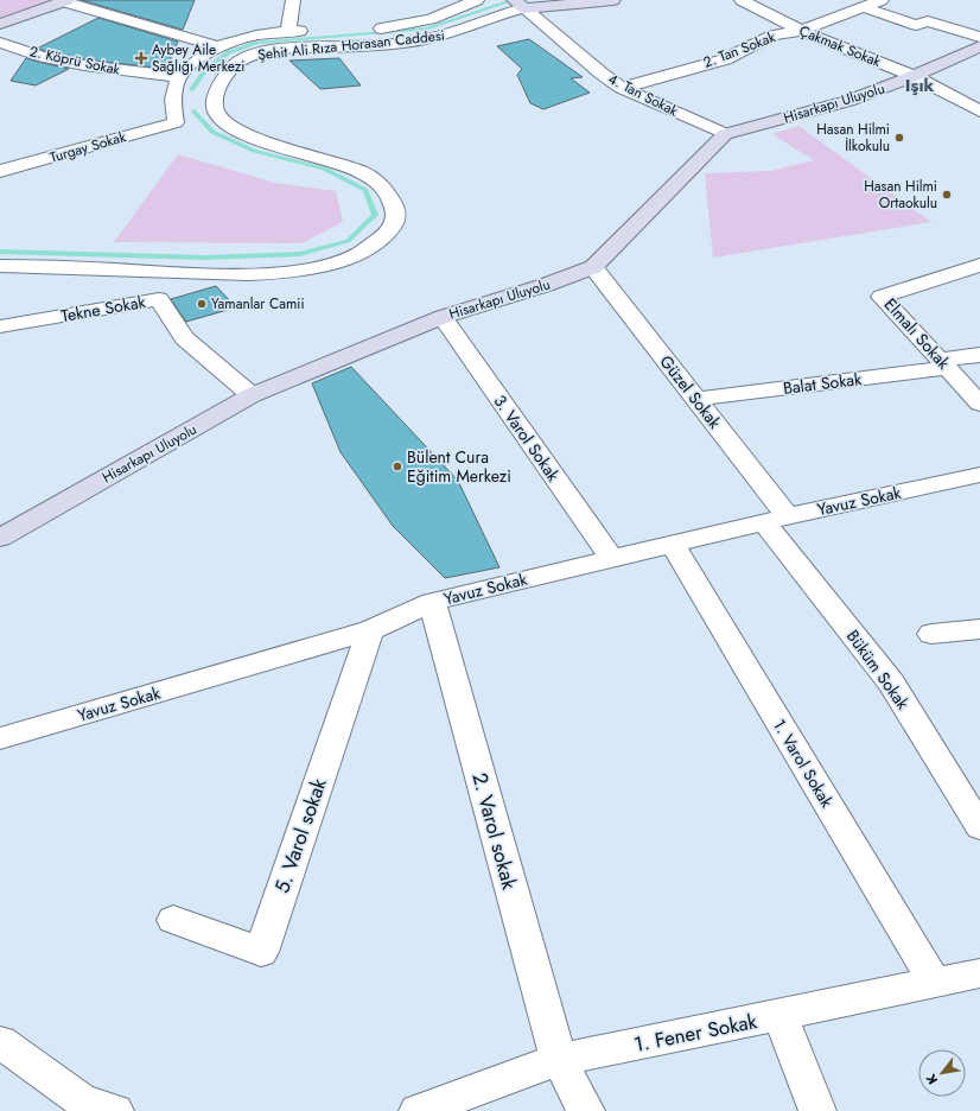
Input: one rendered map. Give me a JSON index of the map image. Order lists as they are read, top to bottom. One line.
{"streets":{"street":["Şehit Ali Rıza Horasan Caddesi","Çakmak Sokak","2. Tan Sokak","2. Köprü Sokak","4. Tan Sokak","Hisarkapı Uluyolu","Turgay Sokak","Tekne Sokak","Elmalı Sokak","Balat Sokak","Güzel Sokak","3. Varol Sokak","Yavuz Sokak","Büküm Sokak","1. Varol Sokak","2. Varol sokak","5. Varol sokak","1. Fener Sokak"]},"crossings":[["Şehit Ali Rıza Horasan Caddesi","2. Köprü Sokak"],["Şehit Ali Rıza Horasan Caddesi","4. Tan Sokak"],["Şehit Ali Rıza Horasan Caddesi","Turgay Sokak"],["Çakmak Sokak","2. Tan Sokak"],["Çakmak Sokak","Hisarkapı Uluyolu"],["2. Tan Sokak","4. Tan Sokak"],["4. Tan Sokak","Hisarkapı Uluyolu"],["Hisarkapı Uluyolu","Tekne Sokak"],["Hisarkapı Uluyolu","Güzel Sokak"],["Hisarkapı Uluyolu","3. Varol Sokak"],["Elmalı Sokak","Balat Sokak"],["Balat Sokak","Güzel Sokak"],["Güzel Sokak","Yavuz Sokak"],["Güzel Sokak","Büküm Sokak"],["3. Varol Sokak","Yavuz Sokak"],["Yavuz Sokak","Büküm Sokak"],["Yavuz Sokak","1. Varol Sokak"],["Yavuz Sokak","2. Varol sokak"],["Yavuz Sokak","5. Varol sokak"],["1. Varol Sokak","1. Fener Sokak"],["2. Varol sokak","1. Fener Sokak"]],"districts":["Işık"],"places":{"health":["Aybey Aile Sağlığı Merkezi"],"other":["Hasan Hilmi İlkokulu","Hasan Hilmi Ortaokulu","Yamanlar Camii","Bülent Cura Eğitim Merkezi"]},"north":"bottom left"}
